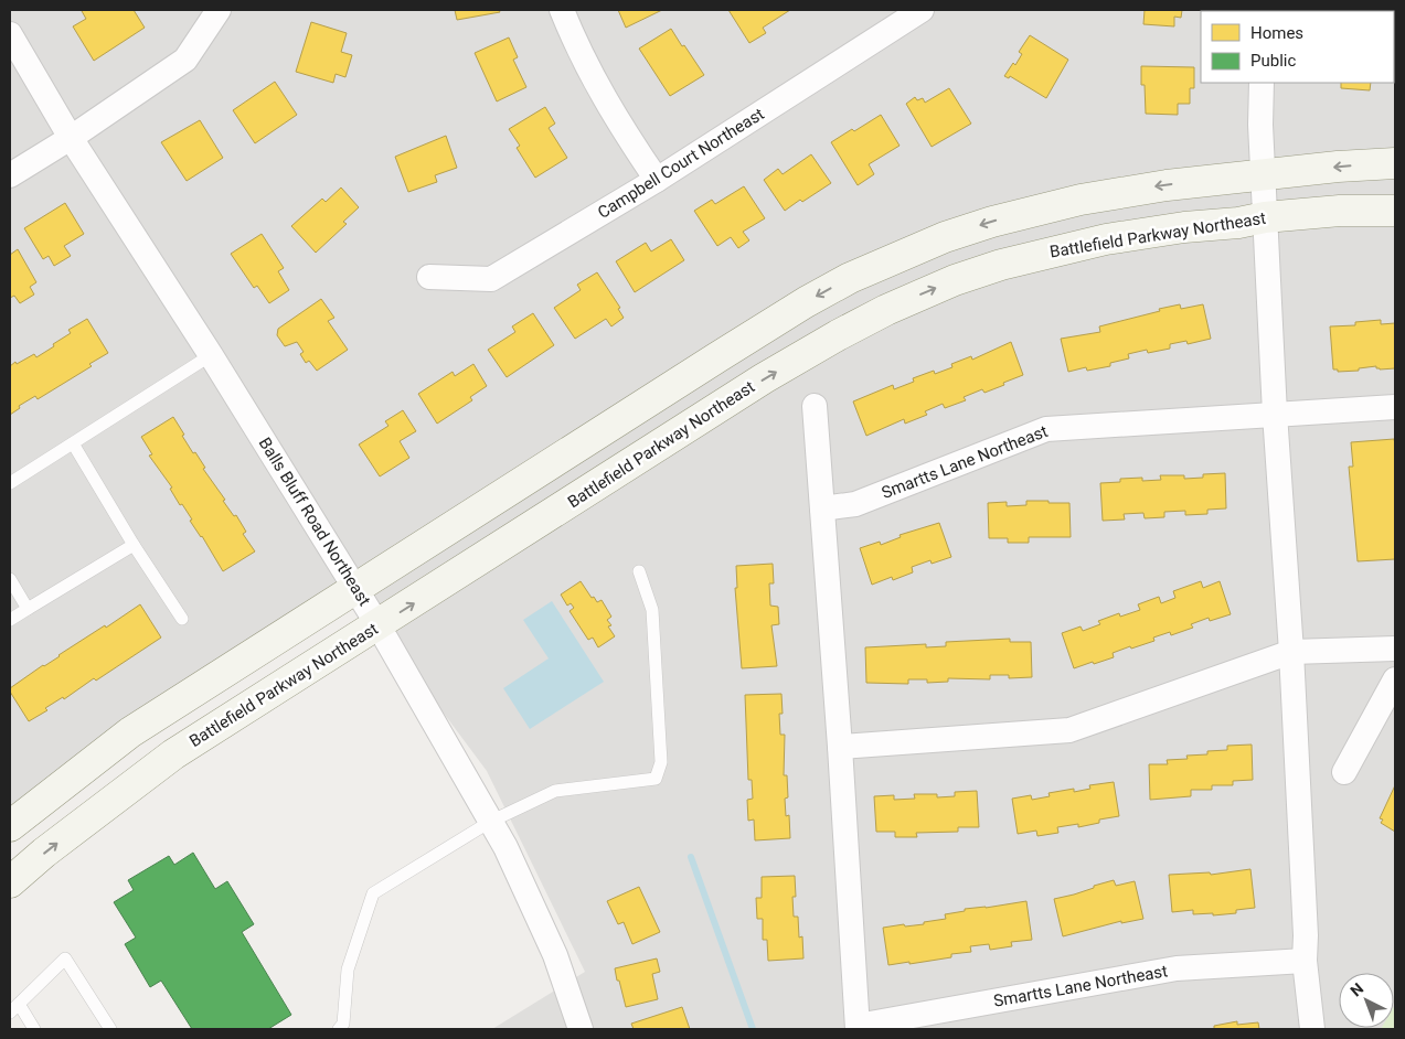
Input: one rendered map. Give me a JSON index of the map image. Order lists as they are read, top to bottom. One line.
{"streets":{"main road":["Battlefield Parkway Northeast"],"street":["Campbell Court Northeast","Smartts Lane Northeast","Balls Bluff Road Northeast"]},"crossings":[["Battlefield Parkway Northeast","Balls Bluff Road Northeast"]],"legend":["Homes","Public"],"north":"top left"}
